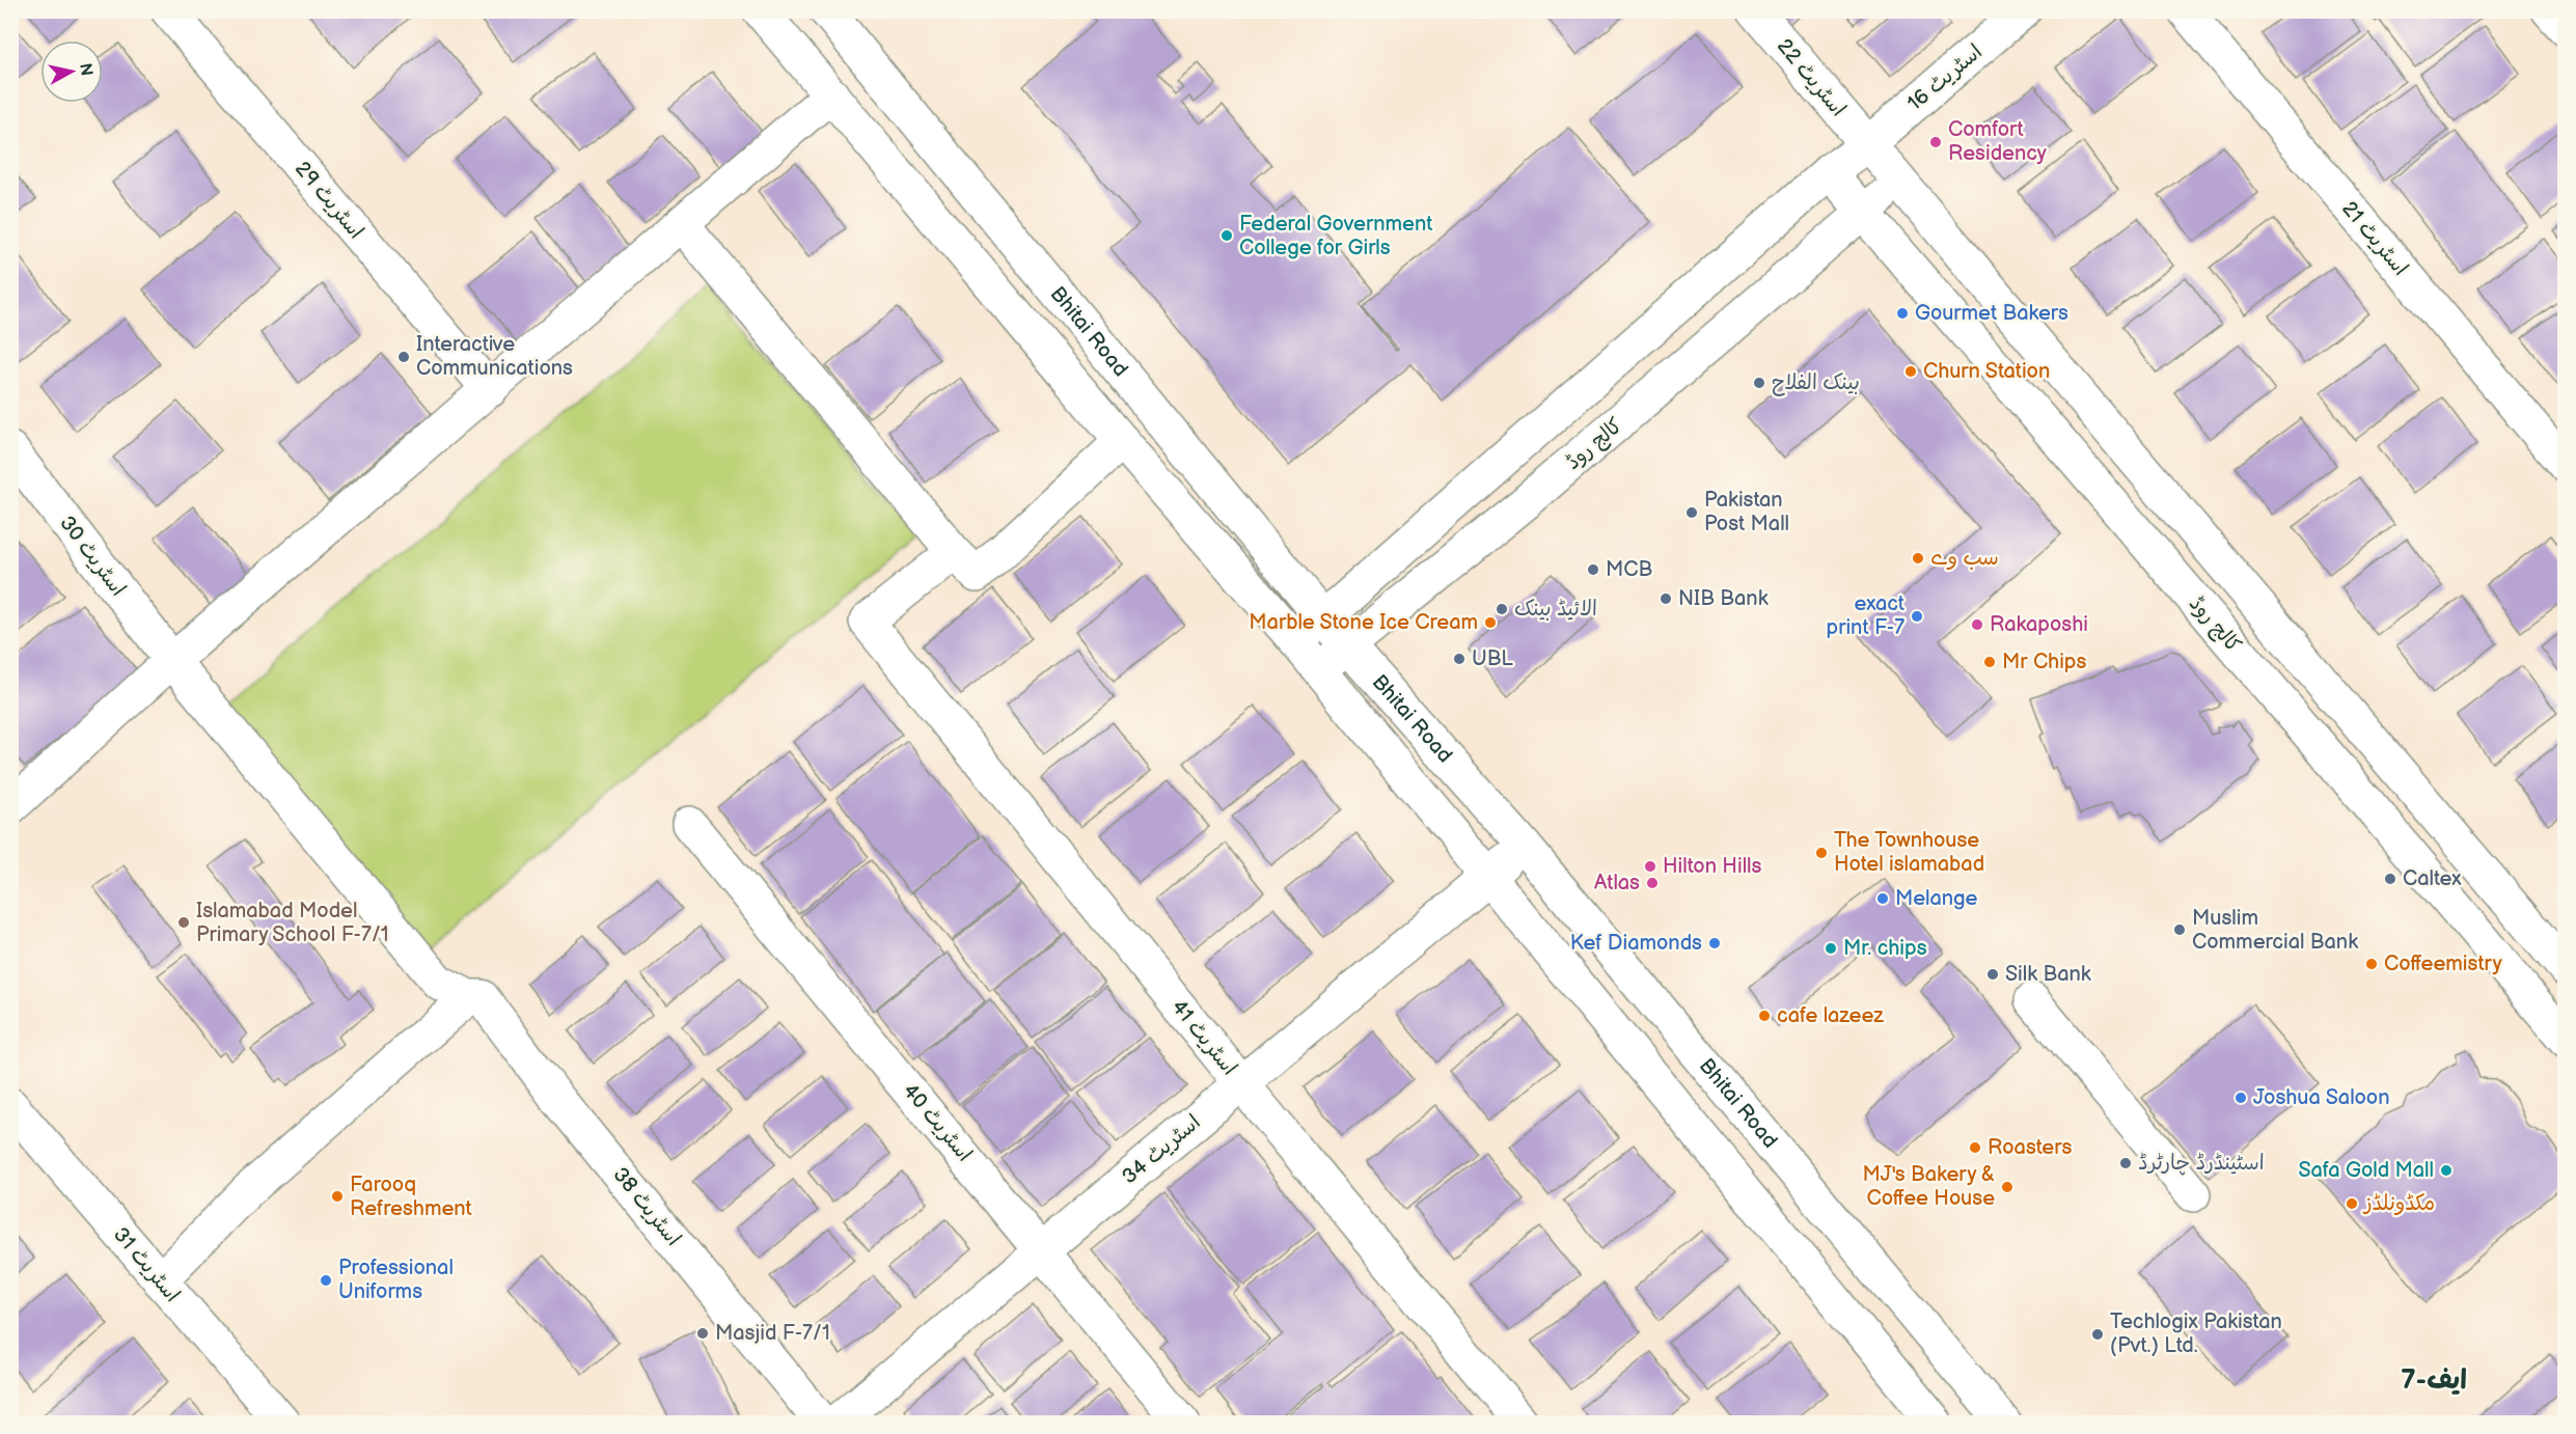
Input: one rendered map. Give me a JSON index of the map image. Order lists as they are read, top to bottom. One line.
{"streets":{"street":["اسٹریٹ 22","اسٹریٹ 16","اسٹریٹ 29","اسٹریٹ 21","Bhitai Road","کالج روڈ","اسٹریٹ 30","اسٹریٹ 41","اسٹریٹ 40","اسٹریٹ 34","اسٹریٹ 38","اسٹریٹ 31"]},"crossings":[["اسٹریٹ 22","اسٹریٹ 16"],["Bhitai Road","کالج روڈ"],["Bhitai Road","اسٹریٹ 34"],["اسٹریٹ 30","اسٹریٹ 38"],["اسٹریٹ 41","اسٹریٹ 34"],["اسٹریٹ 40","اسٹریٹ 34"],["اسٹریٹ 34","اسٹریٹ 38"]],"districts":["ایف-7"],"places":["Comfort Residency","Federal Government College for Girls","Gourmet Bakers","Interactive Communications","Churn Station","بینک الفلاح","Pakistan Post Mall","سب وے","MCB","NIB Bank","الائیڈ بینک","exact print F-7","Marble Stone Ice Cream","Rakaposhi","UBL","Mr Chips","The Townhouse Hotel islamabad","Hilton Hills","Caltex","Atlas","Melange","Islamabad Model Primary School F-7/1","Muslim Commercial Bank","Kef Diamonds","Mr. chips","Coffeemistry","Silk Bank","cafe lazeez","Joshua Saloon","Roasters","اسٹینڈرڈ چارٹرڈ","Safa Gold Mall","MJ's Bakery & Coffee House","Farooq Refreshment","مکڈونلڈز","Professional Uniforms","Masjid F-7/1","Techlogix Pakistan (Pvt.) Ltd."],"north":"right"}
